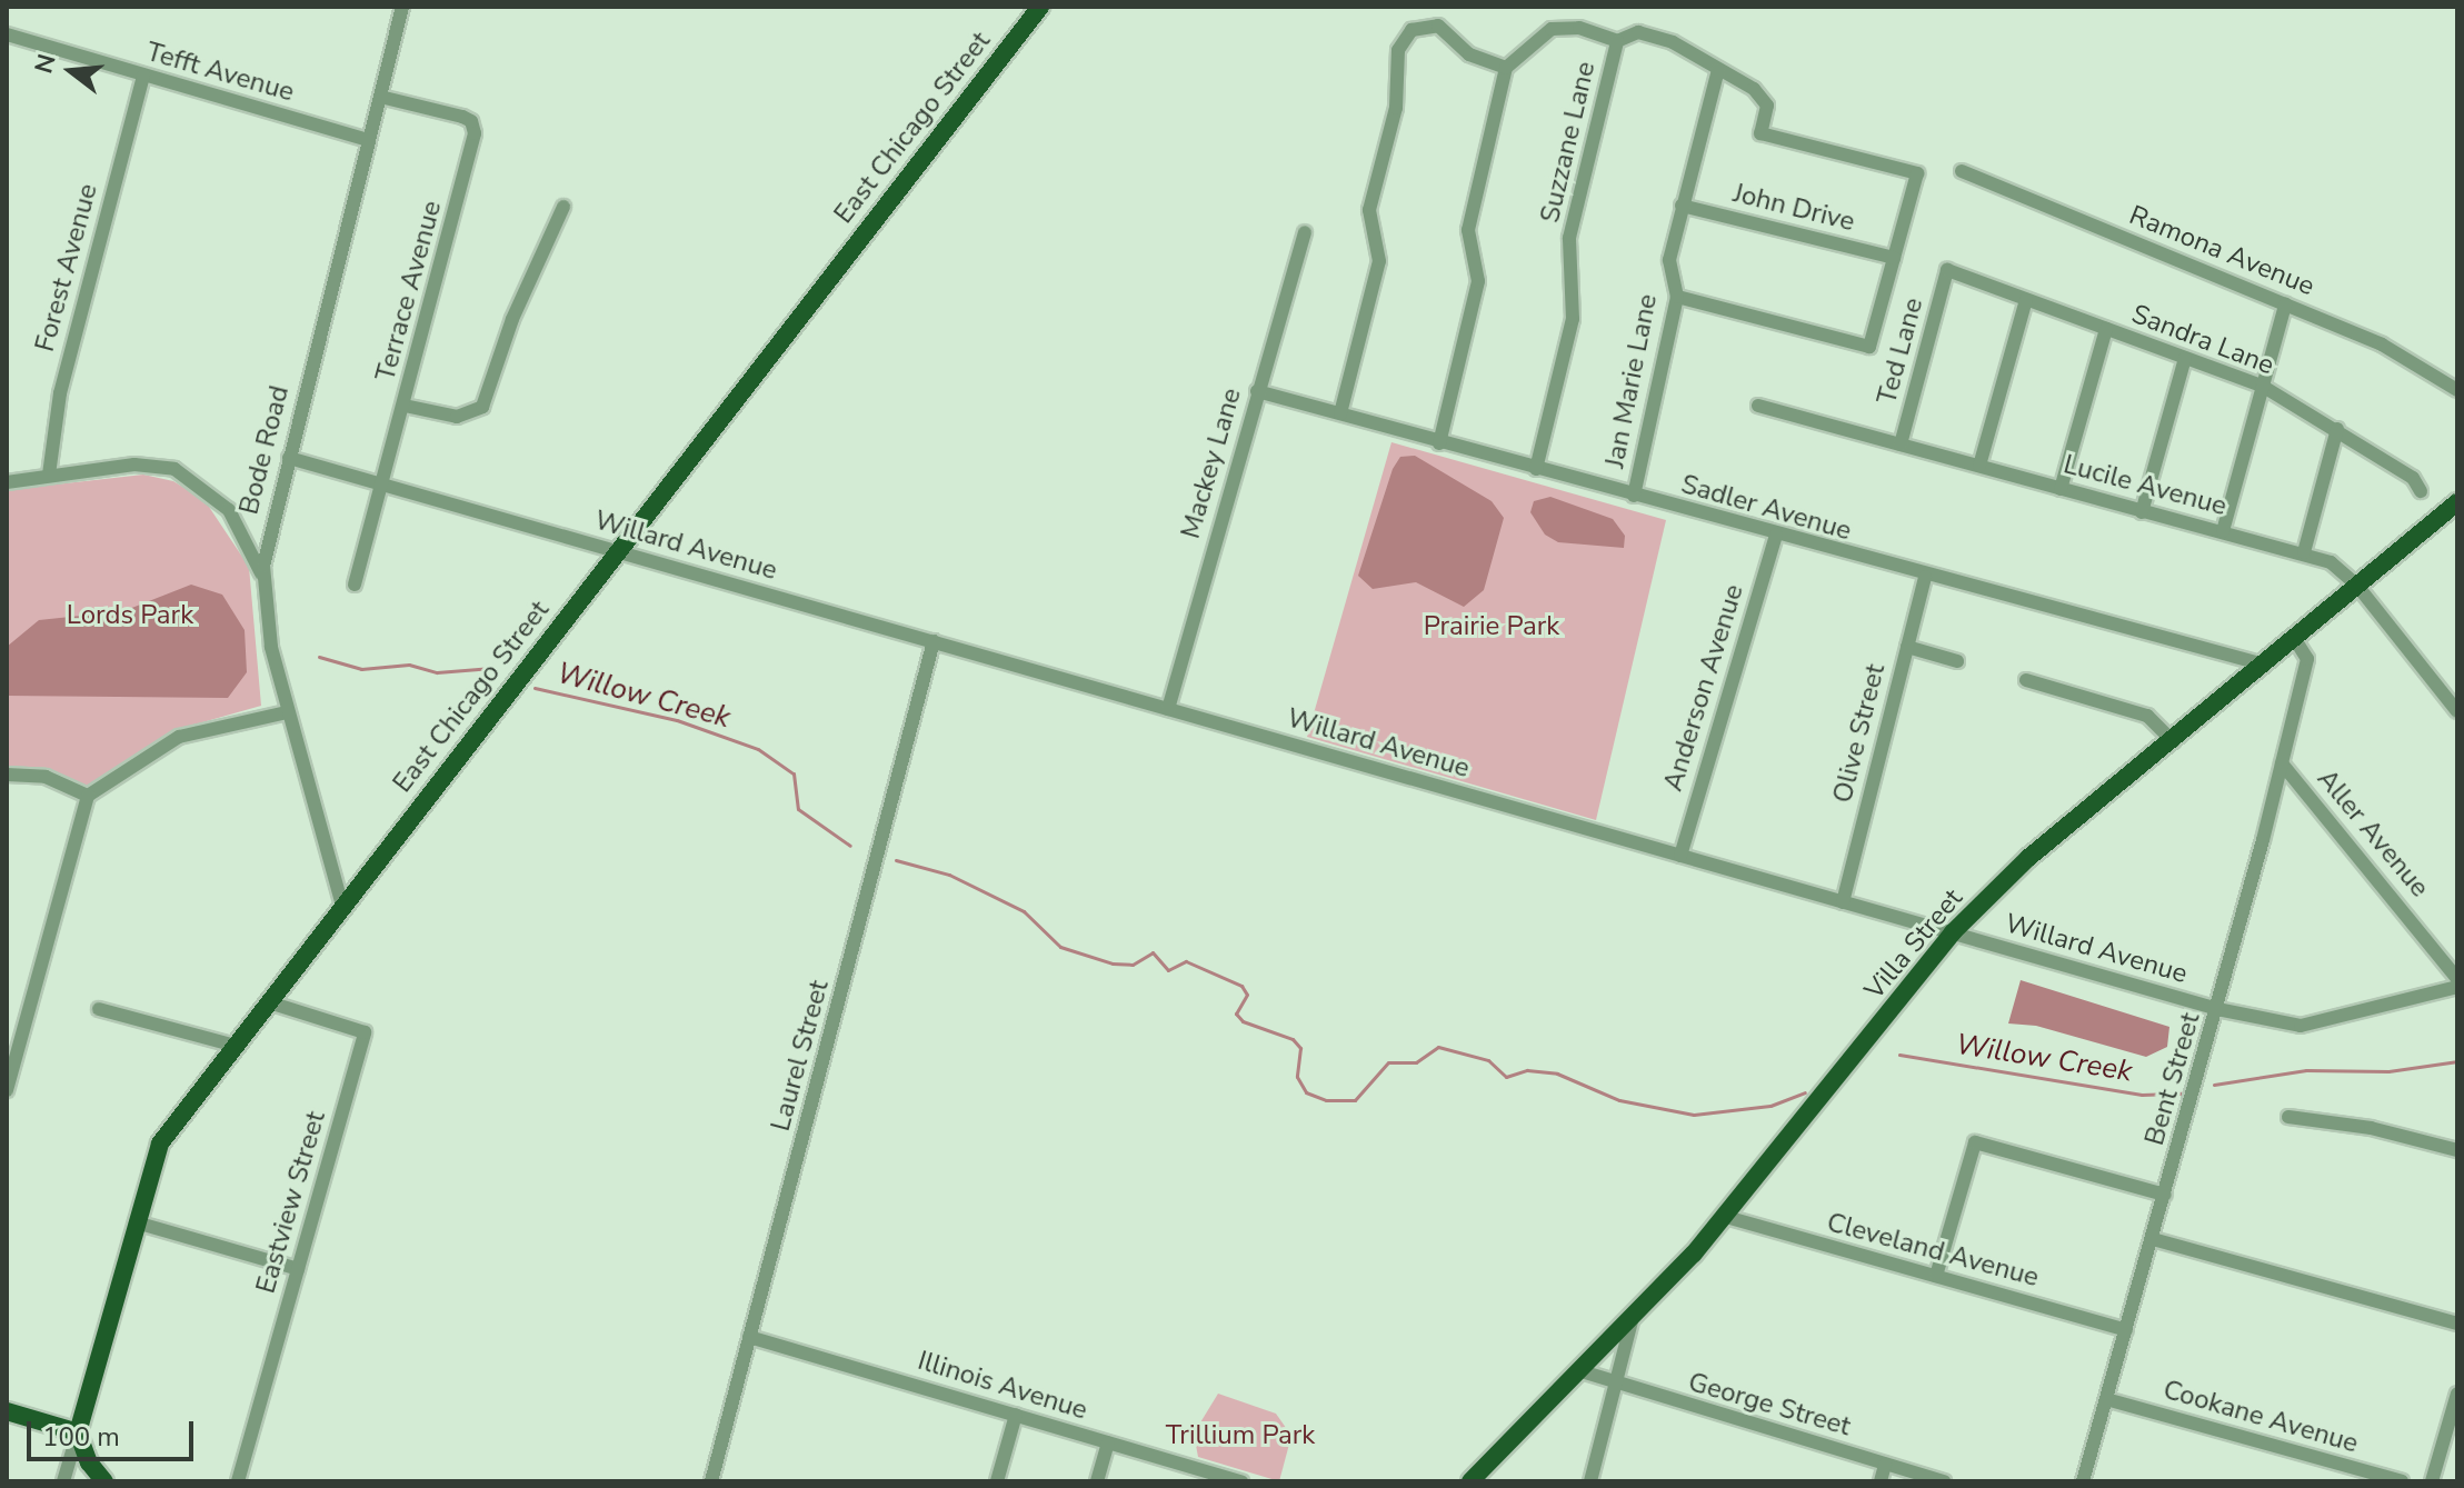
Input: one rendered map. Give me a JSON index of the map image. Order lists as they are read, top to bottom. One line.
{"streets":{"main road":["East Chicago Street","Villa Street"],"street":["Tefft Avenue","Suzzane Lane","John Drive","Ramona Avenue","Forest Avenue","Terrace Avenue","Sandra Lane","Ted Lane","Jan Marie Lane","Bode Road","Mackey Lane","Lucile Avenue","Sadler Avenue","Willard Avenue","Anderson Avenue","Olive Street","Aller Avenue","Laurel Street","Bent Street","Eastview Street","Cleveland Avenue","Illinois Avenue","George Street","Cookane Avenue"]},"crossings":[["Tefft Avenue","Forest Avenue"],["Tefft Avenue","Bode Road"],["East Chicago Street","Bode Road"],["East Chicago Street","Willard Avenue"],["East Chicago Street","Eastview Street"],["Suzzane Lane","John Drive"],["Suzzane Lane","Jan Marie Lane"],["Suzzane Lane","Sadler Avenue"],["John Drive","Jan Marie Lane"],["Terrace Avenue","Bode Road"],["Terrace Avenue","Willard Avenue"],["Sandra Lane","Ted Lane"],["Ted Lane","Lucile Avenue"],["Jan Marie Lane","Sadler Avenue"],["Bode Road","Willard Avenue"],["Mackey Lane","Sadler Avenue"],["Mackey Lane","Willard Avenue"],["Lucile Avenue","Villa Street"],["Sadler Avenue","Anderson Avenue"],["Sadler Avenue","Olive Street"],["Sadler Avenue","Villa Street"],["Willard Avenue","Anderson Avenue"],["Willard Avenue","Olive Street"],["Willard Avenue","Villa Street"],["Willard Avenue","Laurel Street"],["Willard Avenue","Bent Street"],["Aller Avenue","Bent Street"],["Villa Street","Bent Street"],["Villa Street","Cleveland Avenue"],["Villa Street","George Street"],["Laurel Street","Illinois Avenue"],["Bent Street","Cleveland Avenue"],["Bent Street","Cookane Avenue"]],"water":["Willow Creek"],"parks":["Lords Park","Prairie Park","Trillium Park"],"scale_bar":"100 m","north":"left"}
